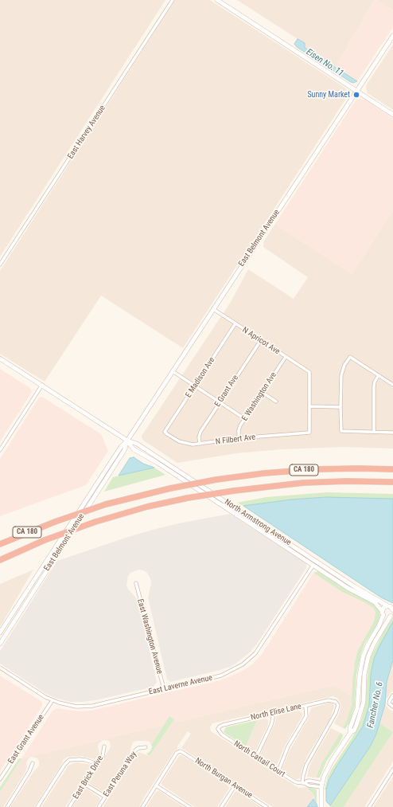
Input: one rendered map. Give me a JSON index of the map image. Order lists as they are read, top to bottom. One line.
{"streets":{"highway":["CA 180"],"main road":["East Belmont Avenue","North Armstrong Avenue"],"street":["East Harvey Avenue","N Apricot Ave","E Madison Ave","E Grant Ave","E Washington Ave","N Filbert Ave","East Washington Avenue","East Laverne Avenue","North Elise Lane","East Grant Avenue","North Cattail Court","East Peruna Way","East Brick Drive","North Burgan Avenue"]},"crossings":[["East Belmont Avenue","N Apricot Ave"],["East Belmont Avenue","North Armstrong Avenue"],["N Apricot Ave","E Madison Ave"],["N Apricot Ave","E Grant Ave"],["N Apricot Ave","E Washington Ave"],["N Apricot Ave","N Filbert Ave"],["E Madison Ave","N Filbert Ave"],["E Grant Ave","N Filbert Ave"],["E Washington Ave","N Filbert Ave"],["North Armstrong Avenue","East Laverne Avenue"],["East Washington Avenue","East Laverne Avenue"],["East Laverne Avenue","East Grant Avenue"],["North Elise Lane","North Cattail Court"]],"water":["Eisen No. 11","Fancher No. 6"],"places":["Sunny Market"]}
